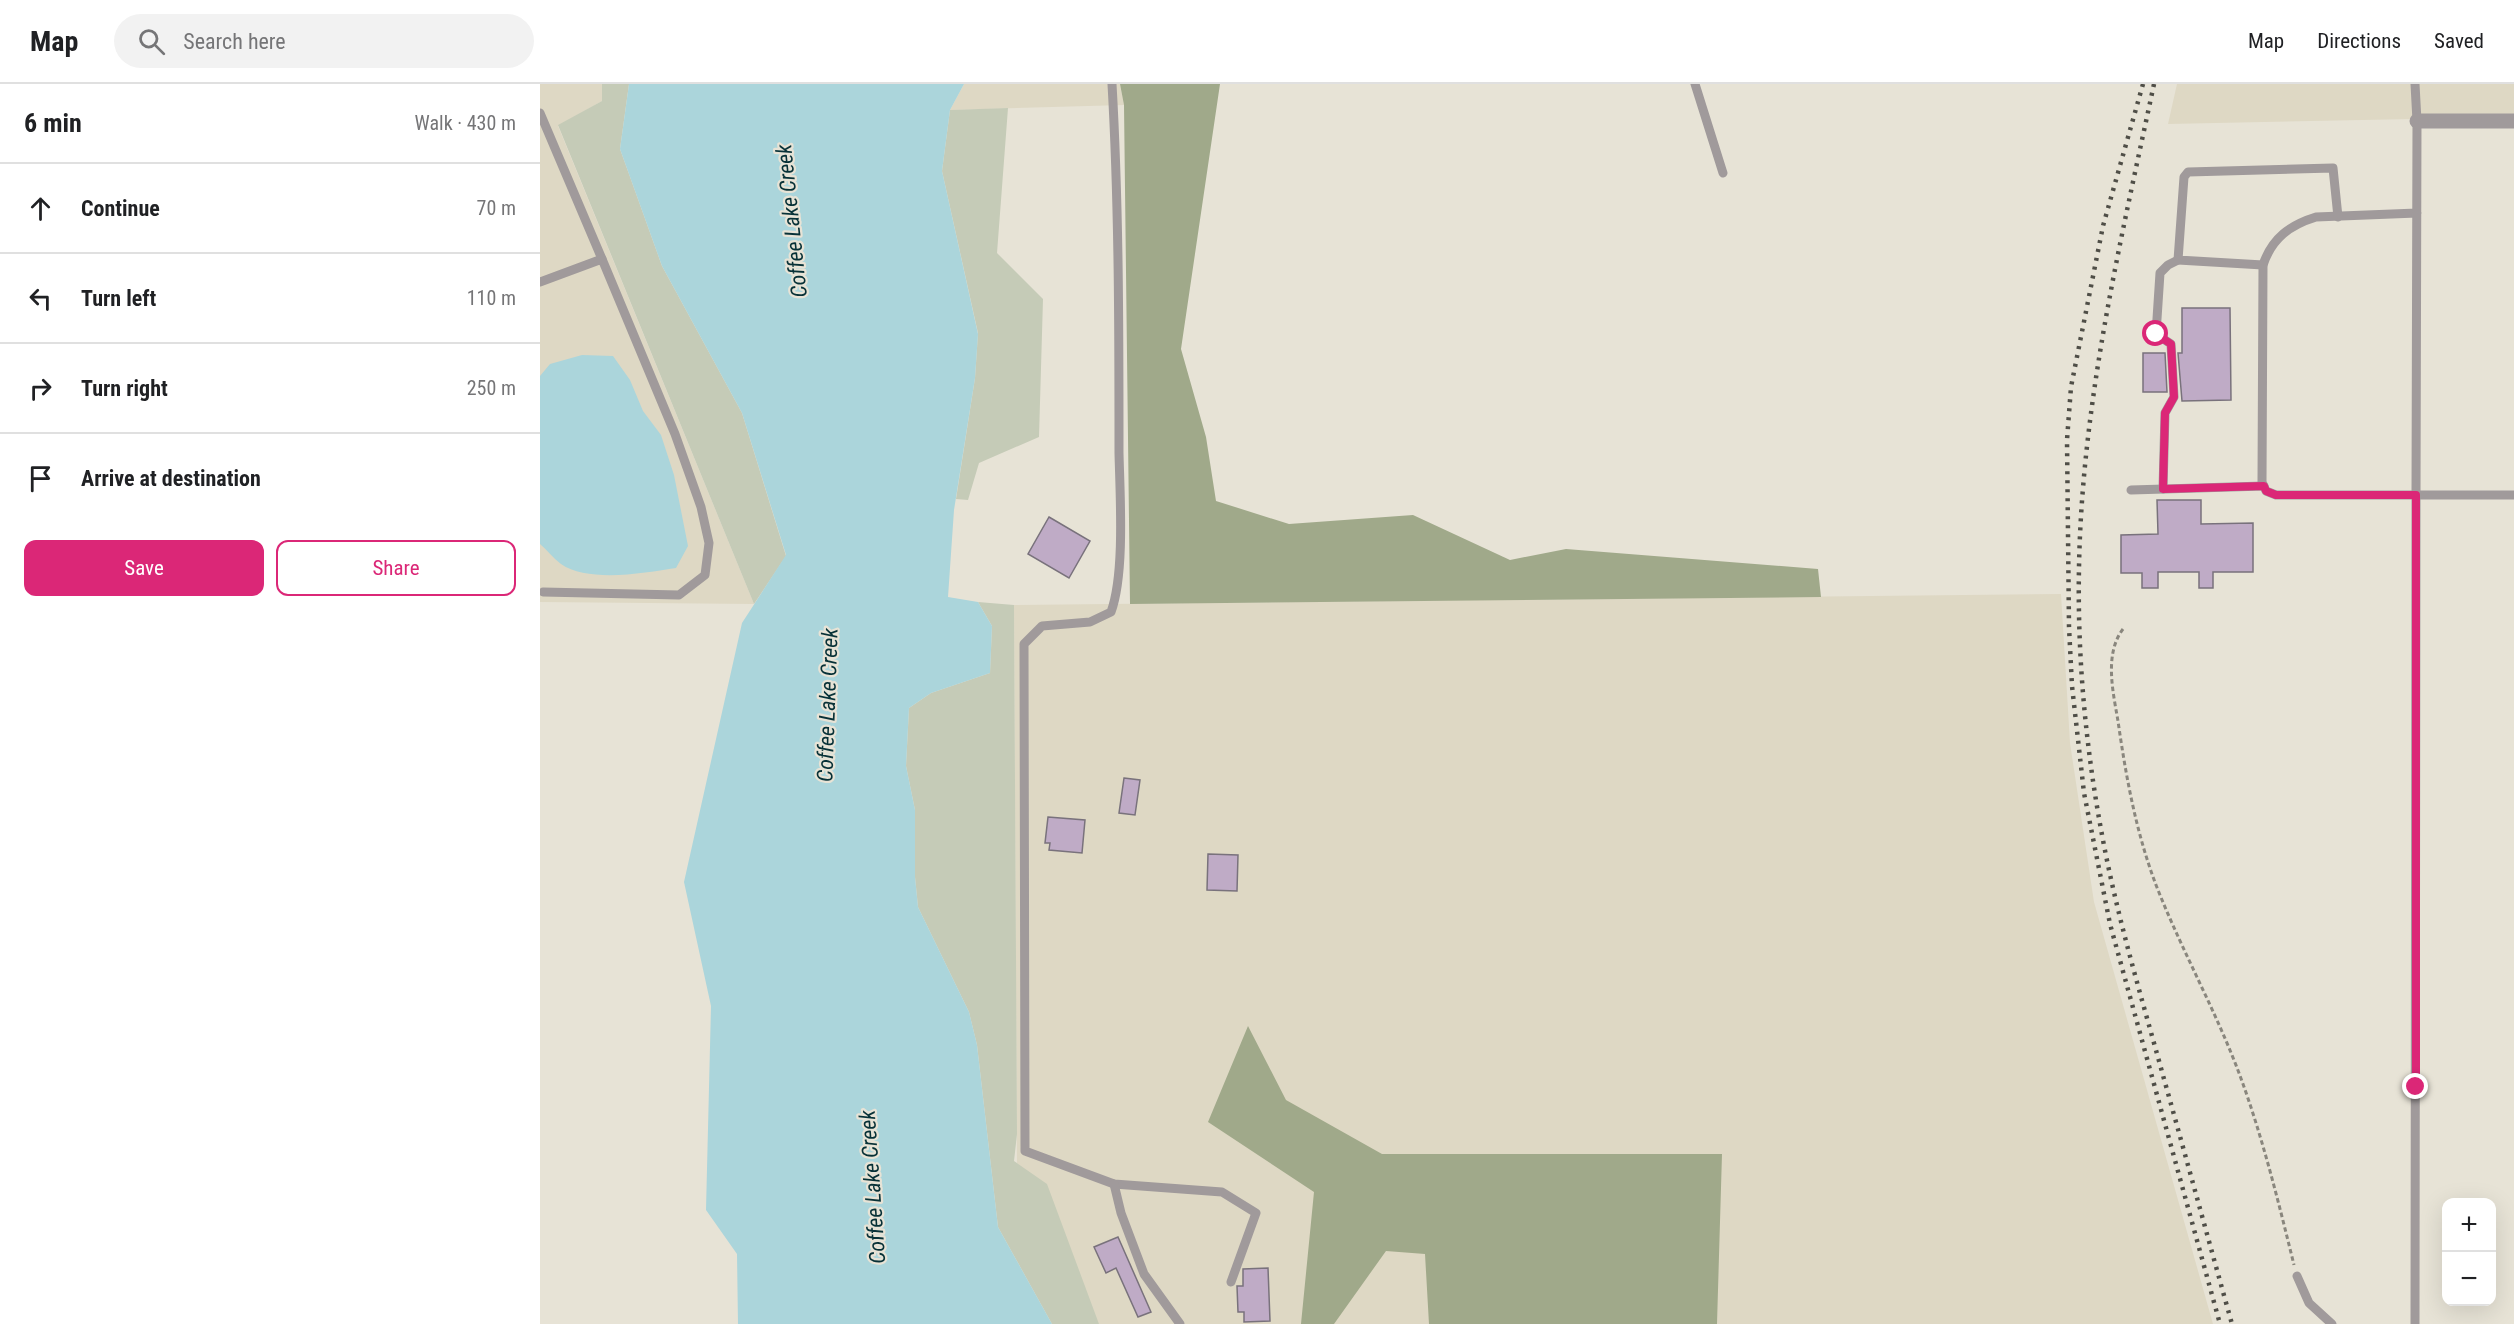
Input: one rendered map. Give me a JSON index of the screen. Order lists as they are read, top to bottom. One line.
{"water":["Coffee Lake Creek"],"page":{"header":"Map","search":"Search here","nav":["Map","Directions","Saved"],"heading":["6 min","Walk · 430 m"],"list":[["Continue","70 m"],["Turn left","110 m"],["Turn right","250 m"],"Arrive at destination"],"buttons":["Save","Share"],"map_buttons":["+","−"]}}
